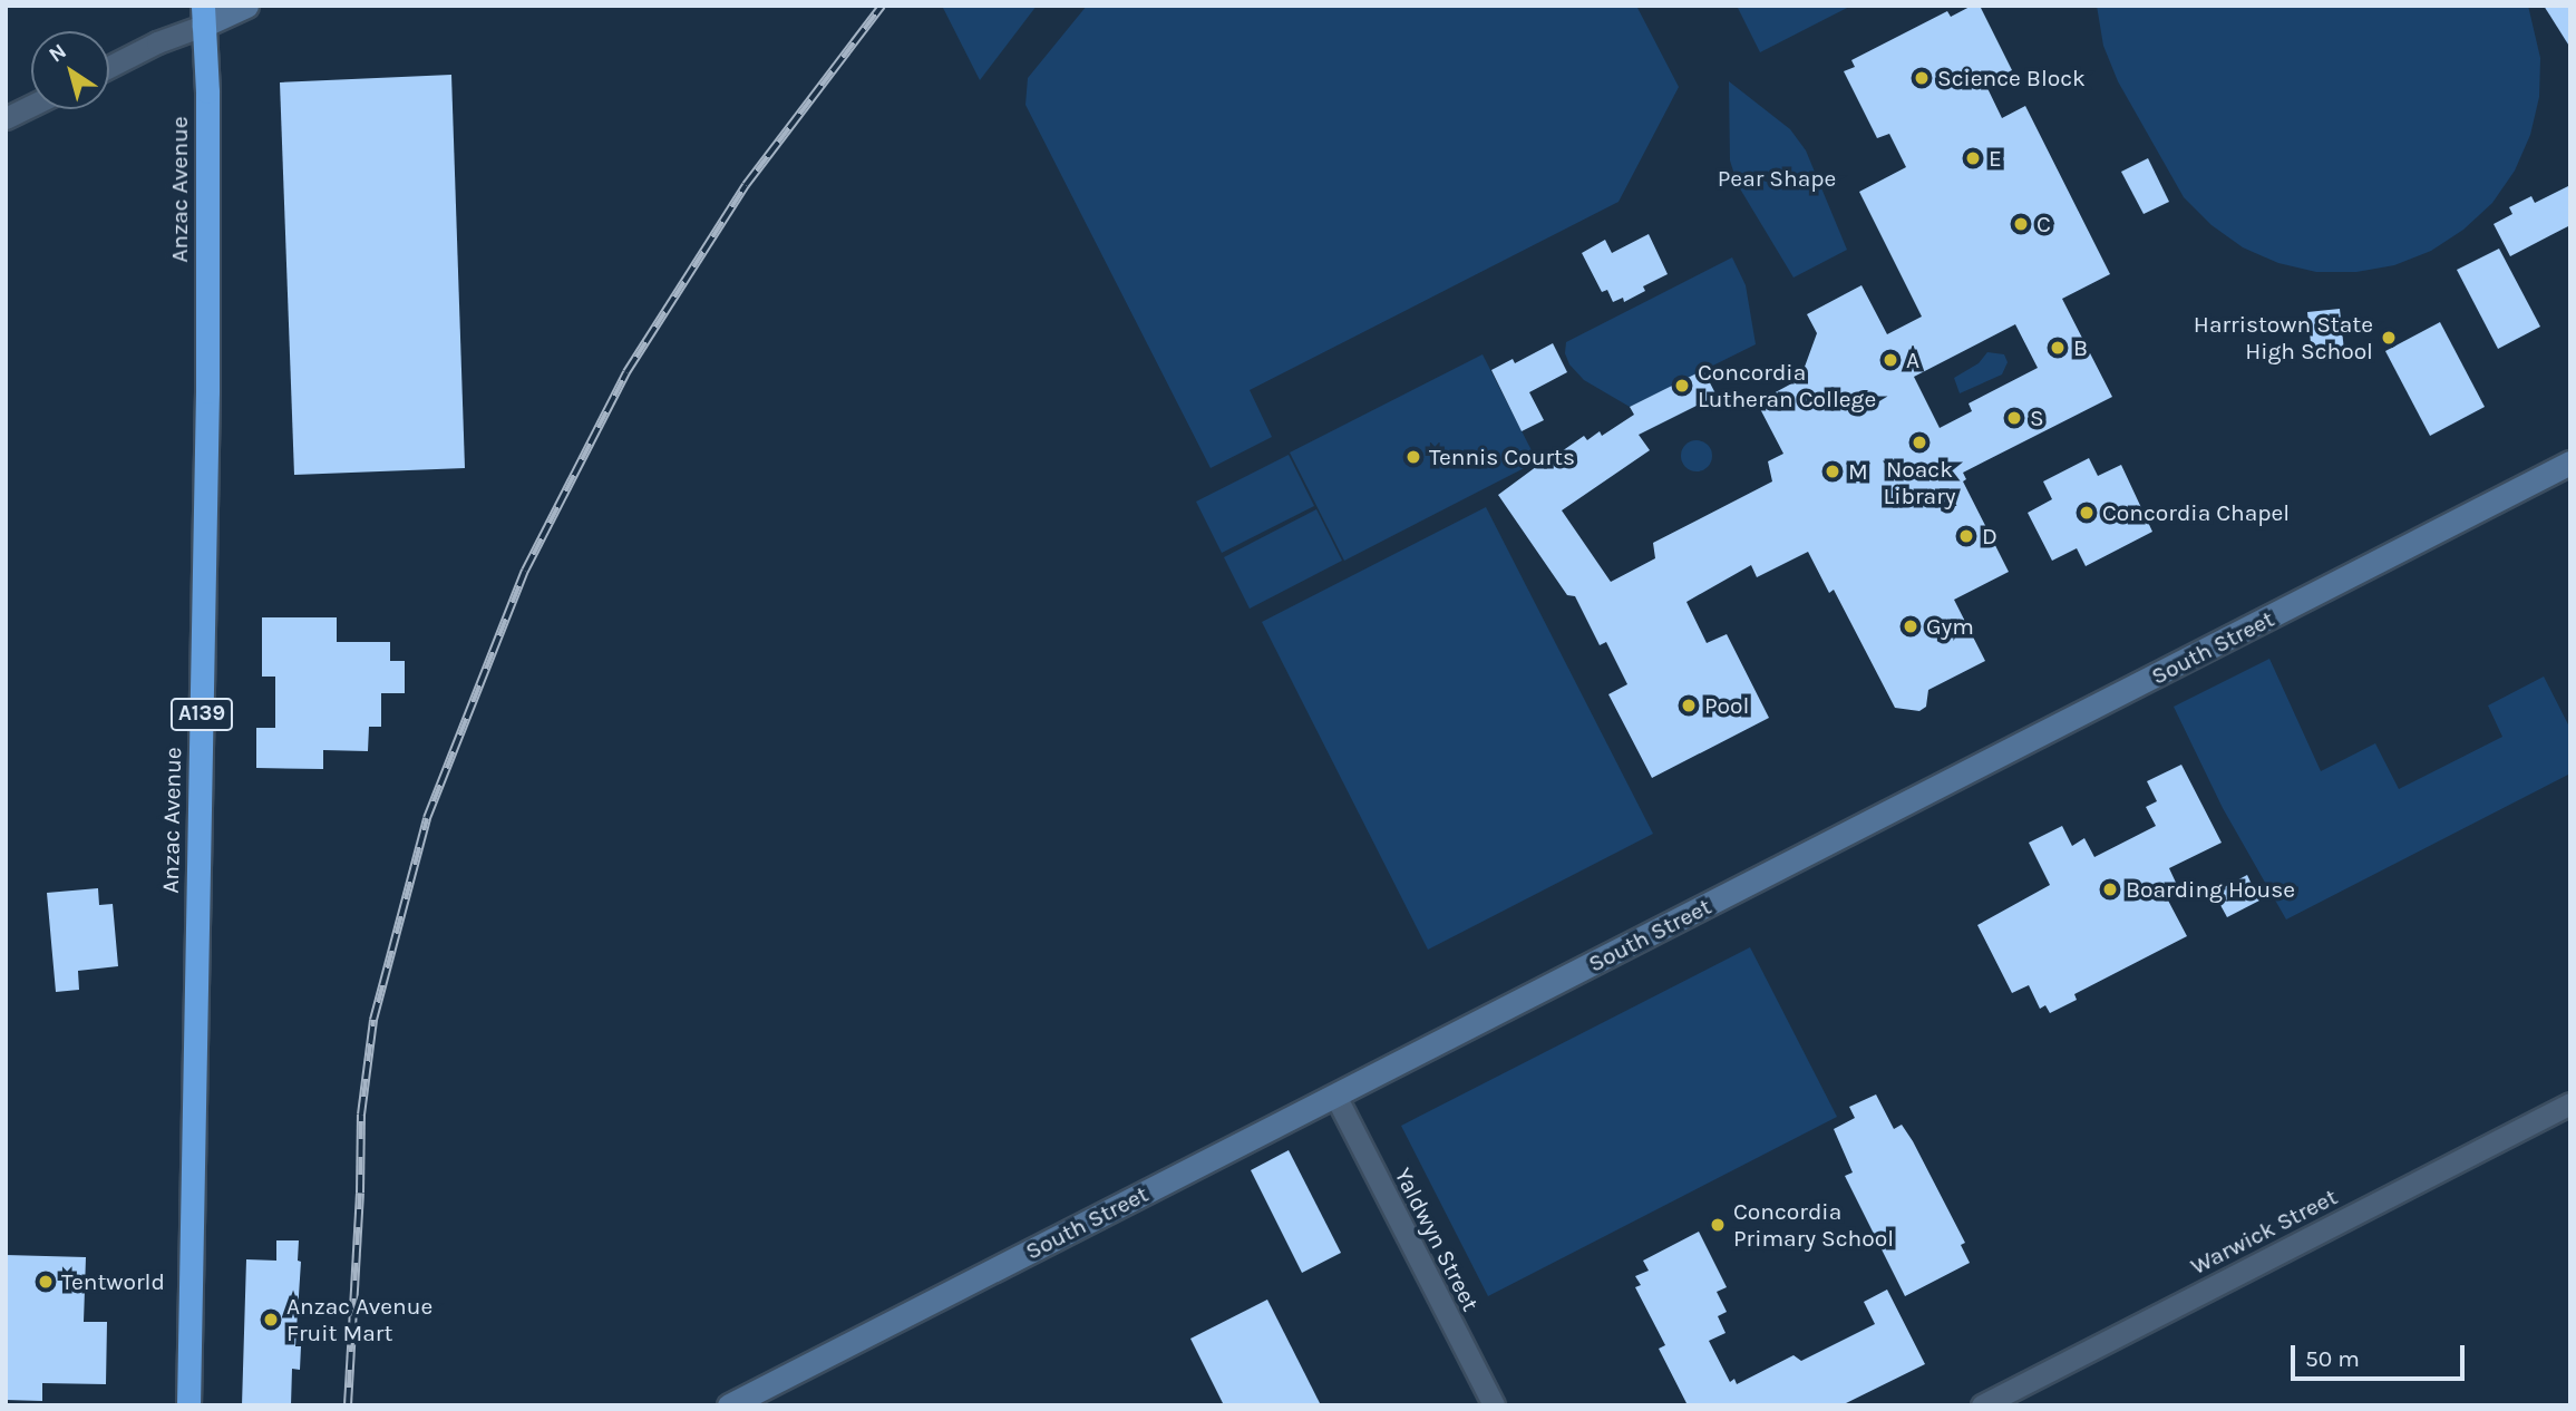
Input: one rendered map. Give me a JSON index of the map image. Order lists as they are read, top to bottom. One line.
{"streets":{"highway":["Anzac Avenue","A139"],"street":["South Street","Warwick Street","Yaldwyn Street"]},"crossings":[["South Street","Yaldwyn Street"]],"parks":["Pear Shape"],"places":["Science Block","E","C","Harristown State High School","B","A","Concordia Lutheran College","S","Noack Library","Tennis Courts","M","Concordia Chapel","D","Gym","Pool","Boarding House","Concordia Primary School","Tentworld","Anzac Avenue Fruit Mart"],"scale_bar":"50 m","north":"top left"}
